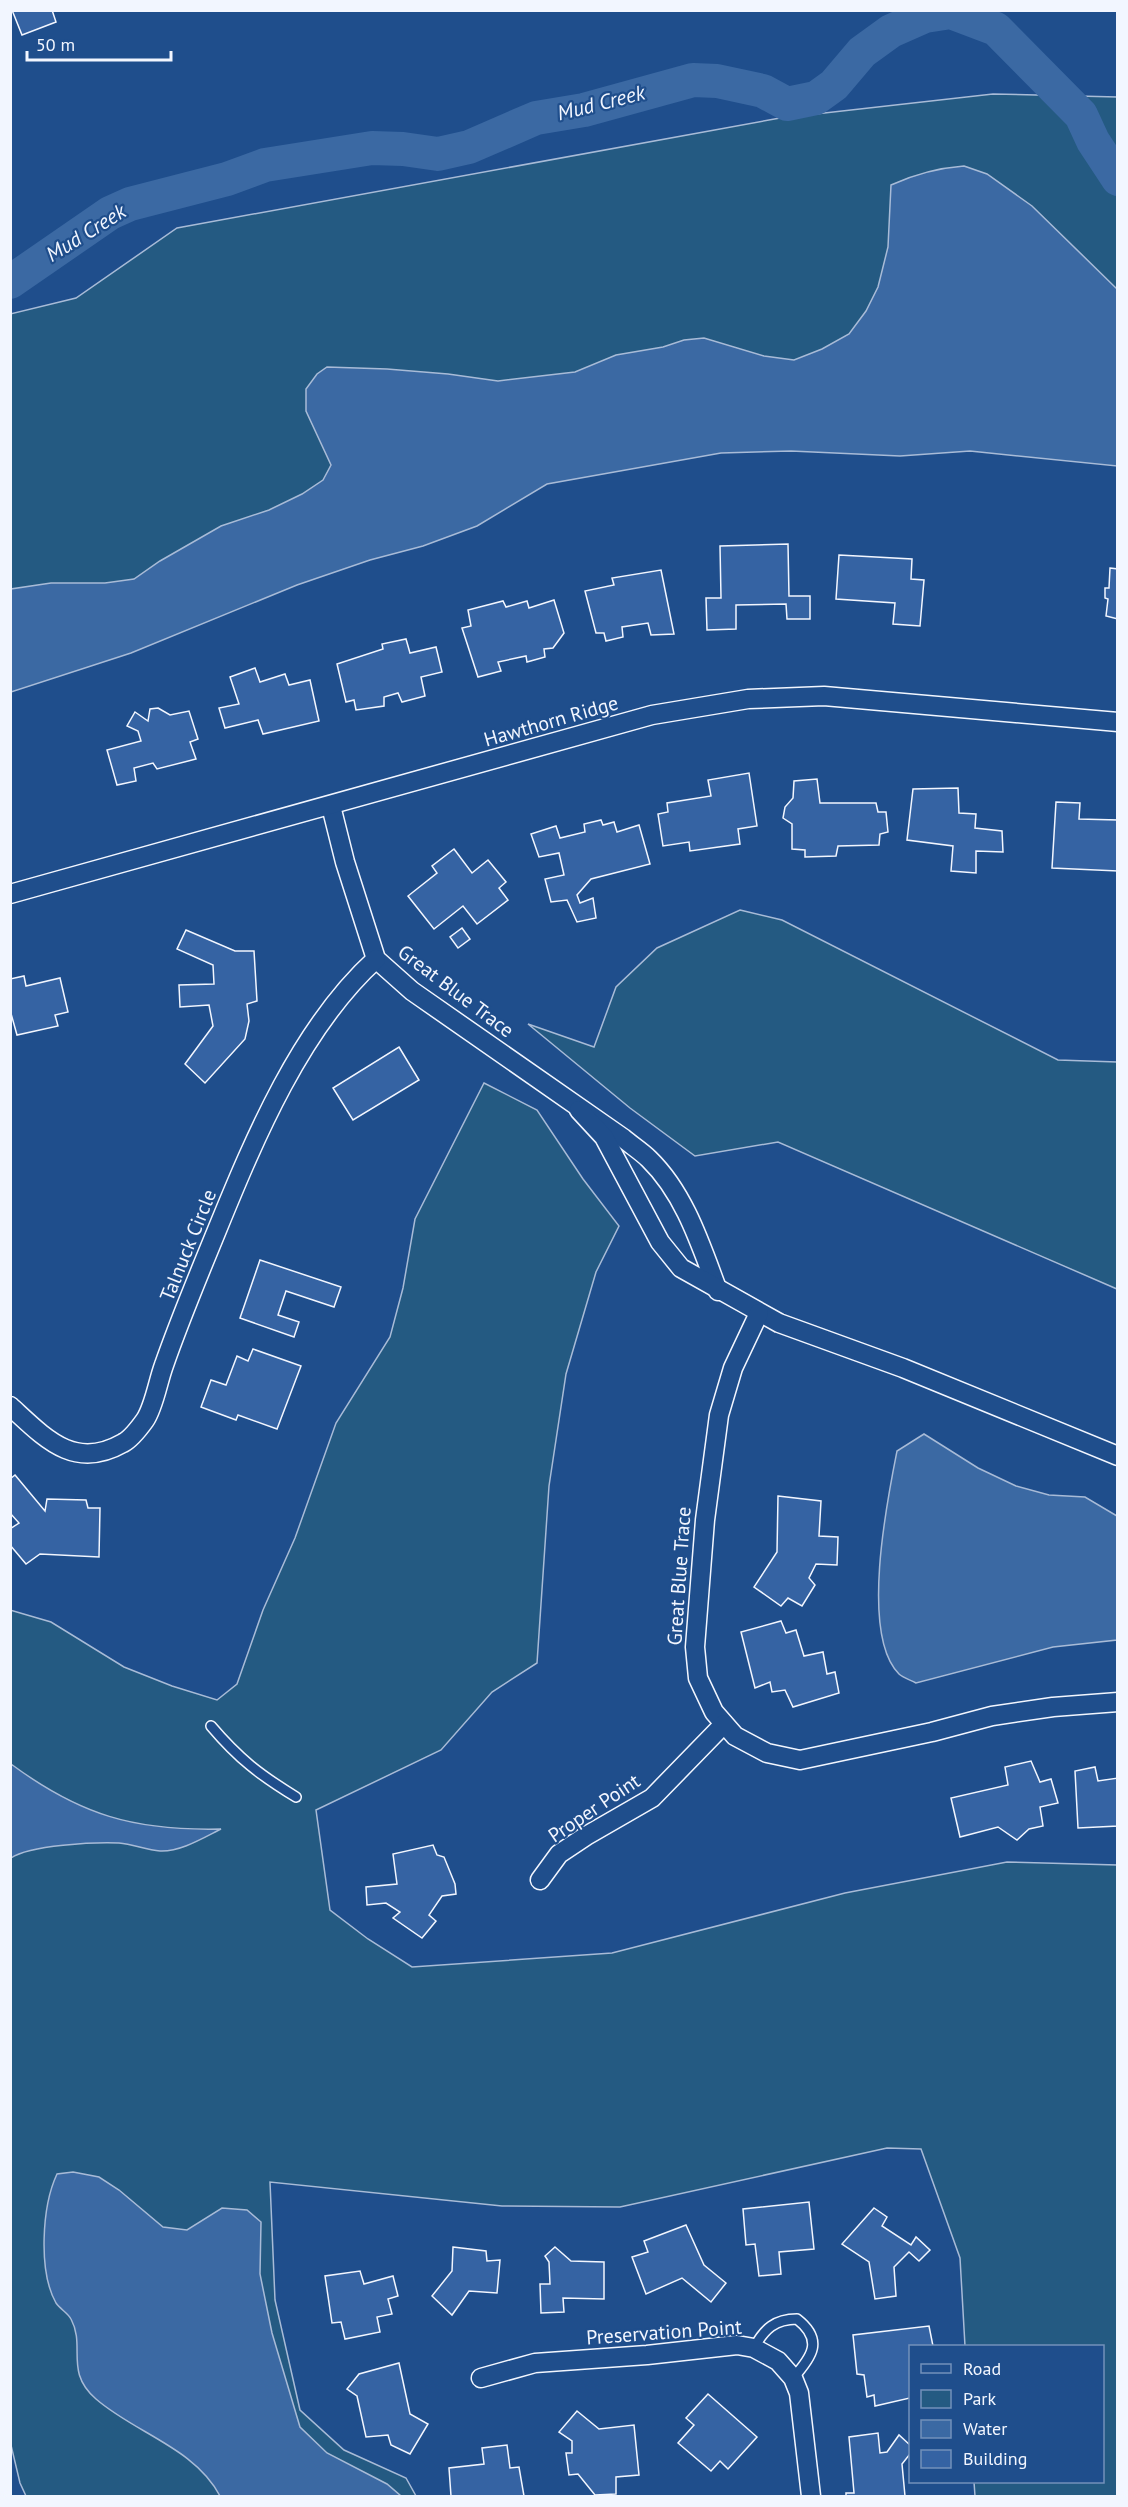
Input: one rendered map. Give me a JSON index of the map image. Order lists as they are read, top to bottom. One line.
{"streets":{"street":["Hawthorn Ridge","Great Blue Trace","Talnuck Circle","Proper Point","Preservation Point"]},"crossings":[["Hawthorn Ridge","Great Blue Trace"],["Great Blue Trace","Talnuck Circle"],["Great Blue Trace","Proper Point"]],"water":["Mud Creek"],"legend":["Road","Park","Water","Building"],"scale_bar":"50 m"}
